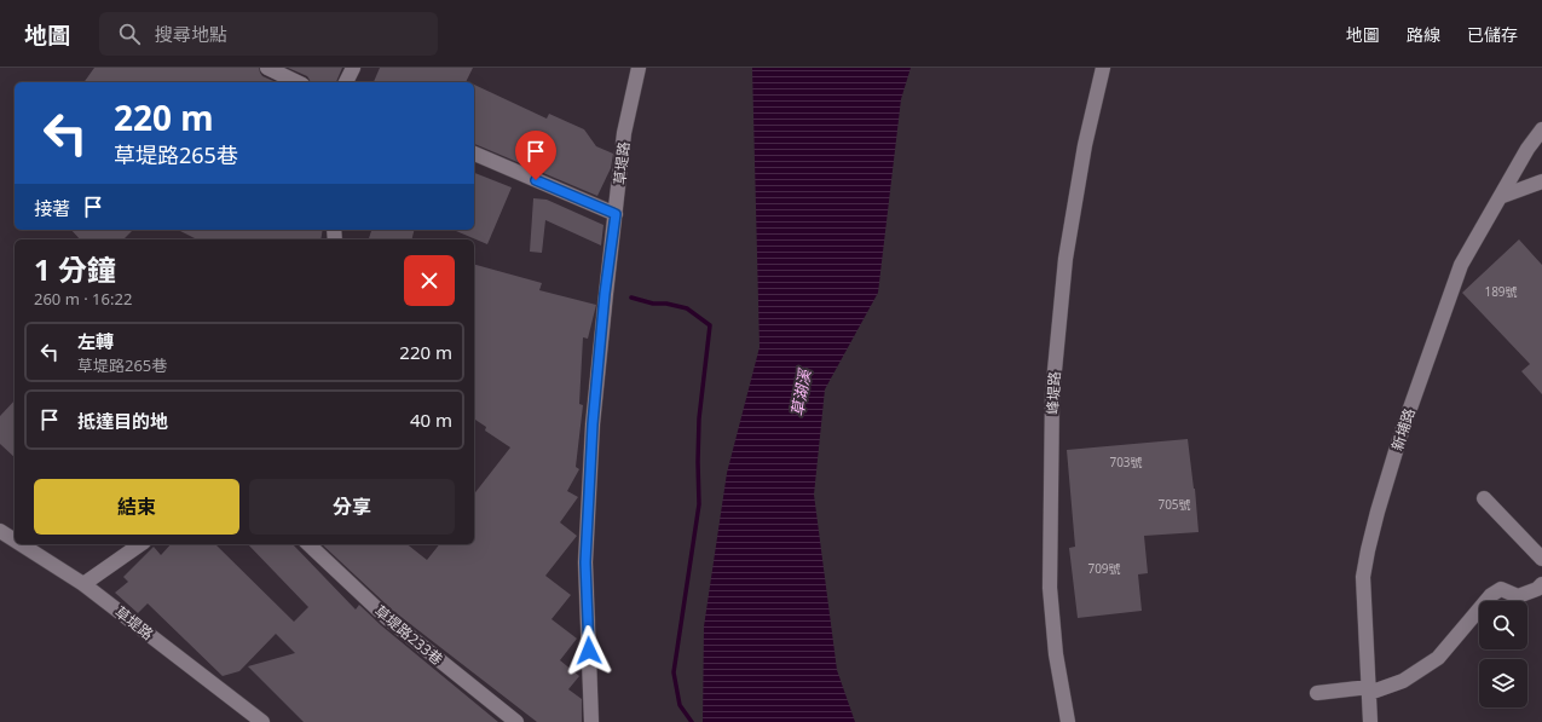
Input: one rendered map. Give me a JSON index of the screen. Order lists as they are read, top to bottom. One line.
{"streets":{"street":["草堤路","峰堤路","新埔路","草堤路233巷"]},"water":["草湖溪"],"house_numbers":["189號","703號","705號","709號"],"page":{"header":"地圖","search":"搜尋地點","nav":["地圖","路線","已儲存"],"turn":["220 m","草堤路265巷"],"then":"接著","heading":["1 分鐘","260 m · 16:22"],"list":[{"name":"左轉","note":"草堤路265巷","value":"220 m"},{"name":"抵達目的地","value":"40 m"}],"buttons":["結束","分享"]}}
